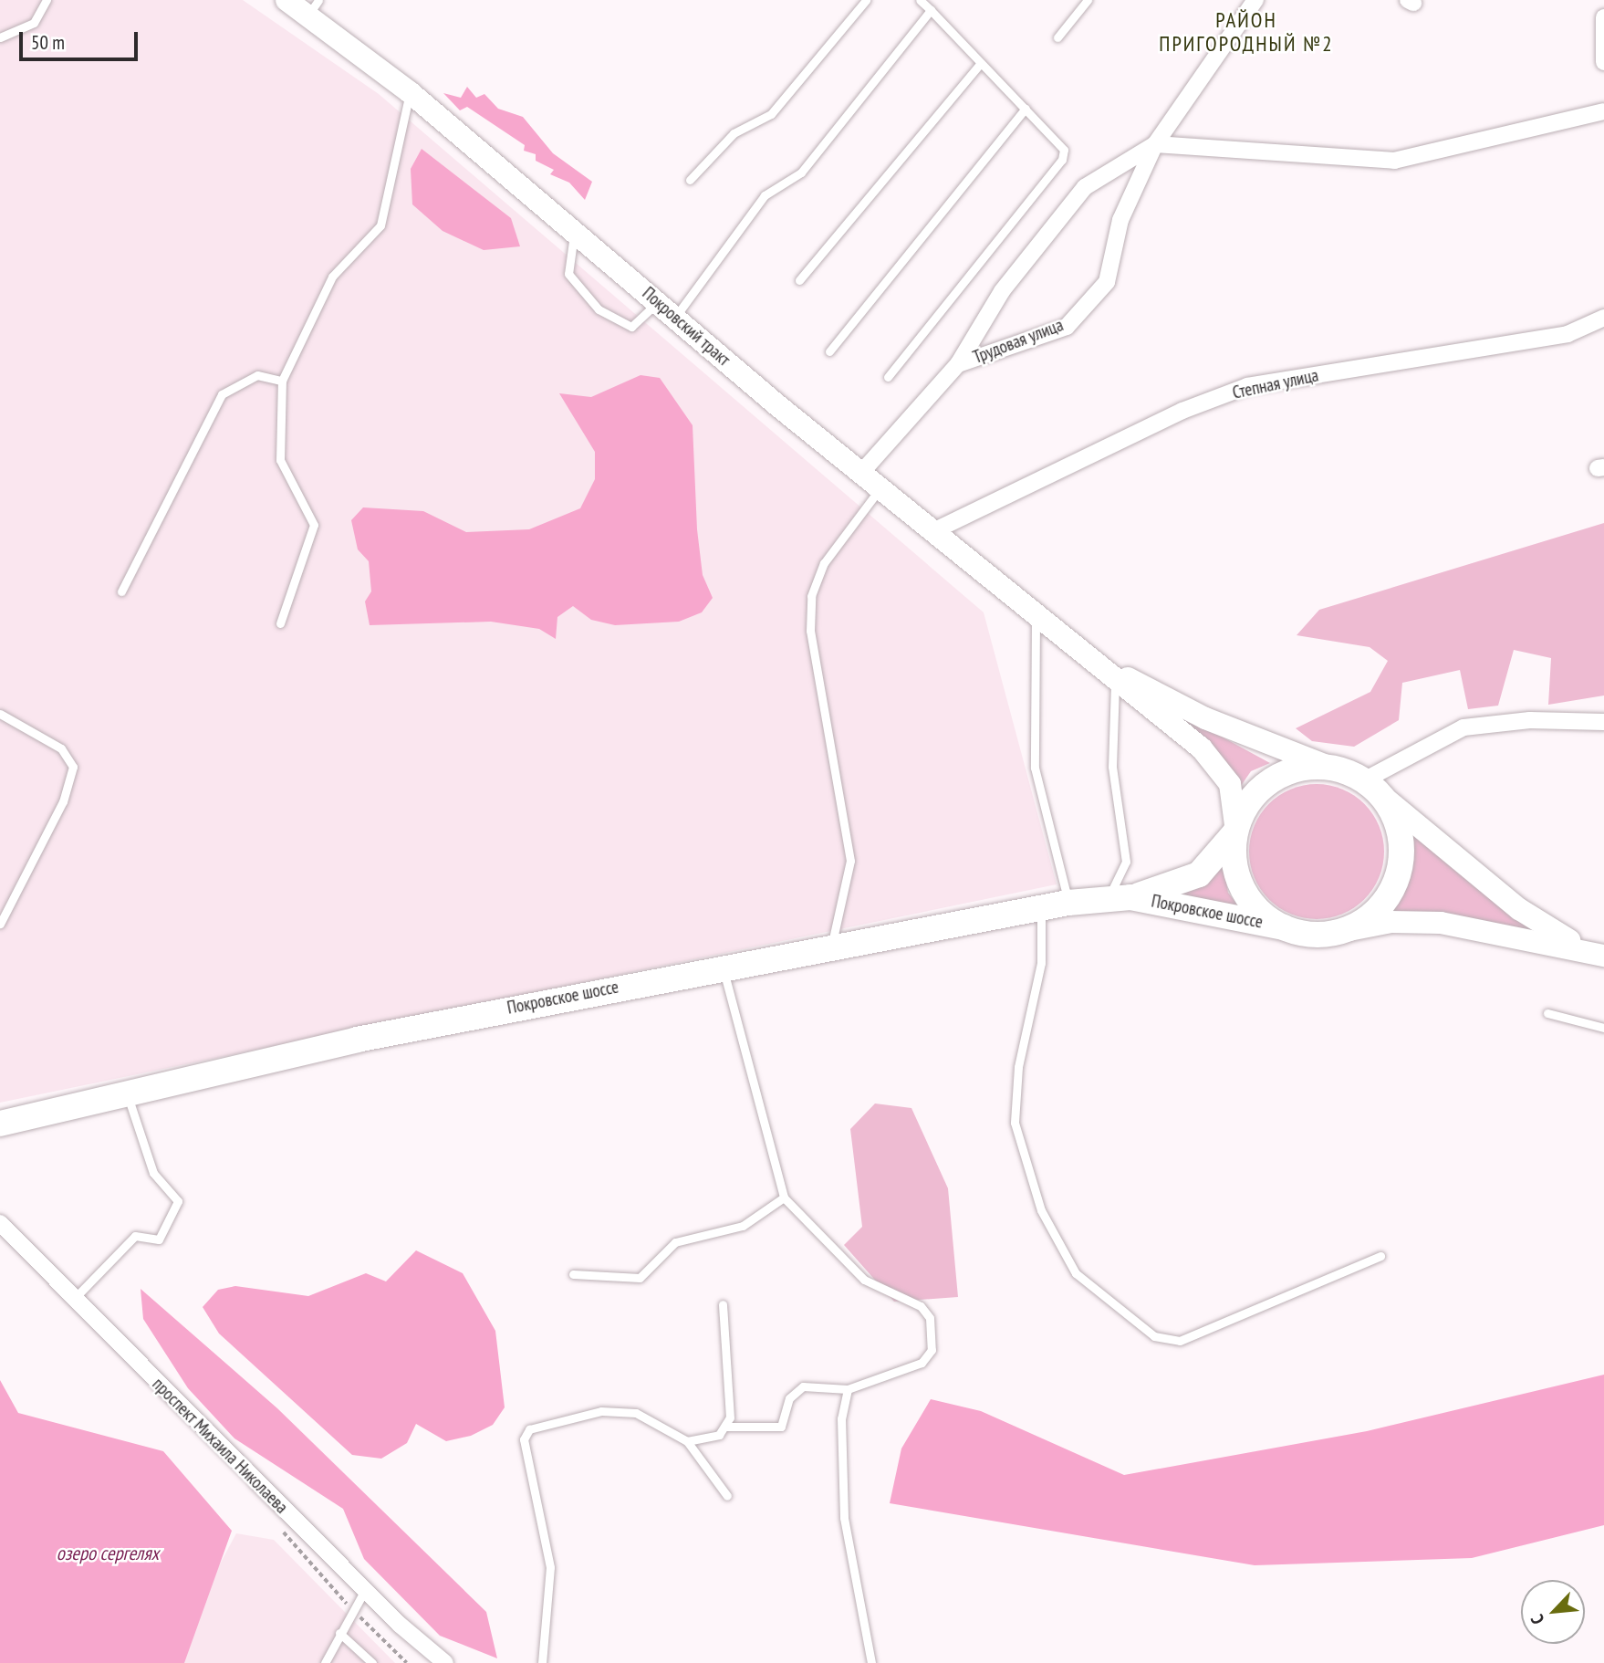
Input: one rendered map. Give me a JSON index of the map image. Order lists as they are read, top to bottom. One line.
{"streets":{"main road":["Покровский тракт","Покровское шоссе"],"street":["Трудовая улица","Степная улица","проспект Михаила Николаева"]},"crossings":[["Покровский тракт","Трудовая улица"],["Покровский тракт","Степная улица"]],"districts":["РАЙОН ПРИГОРОДНЫЙ №2"],"water":["озеро сергелях"],"scale_bar":"50 m","north":"bottom left"}
